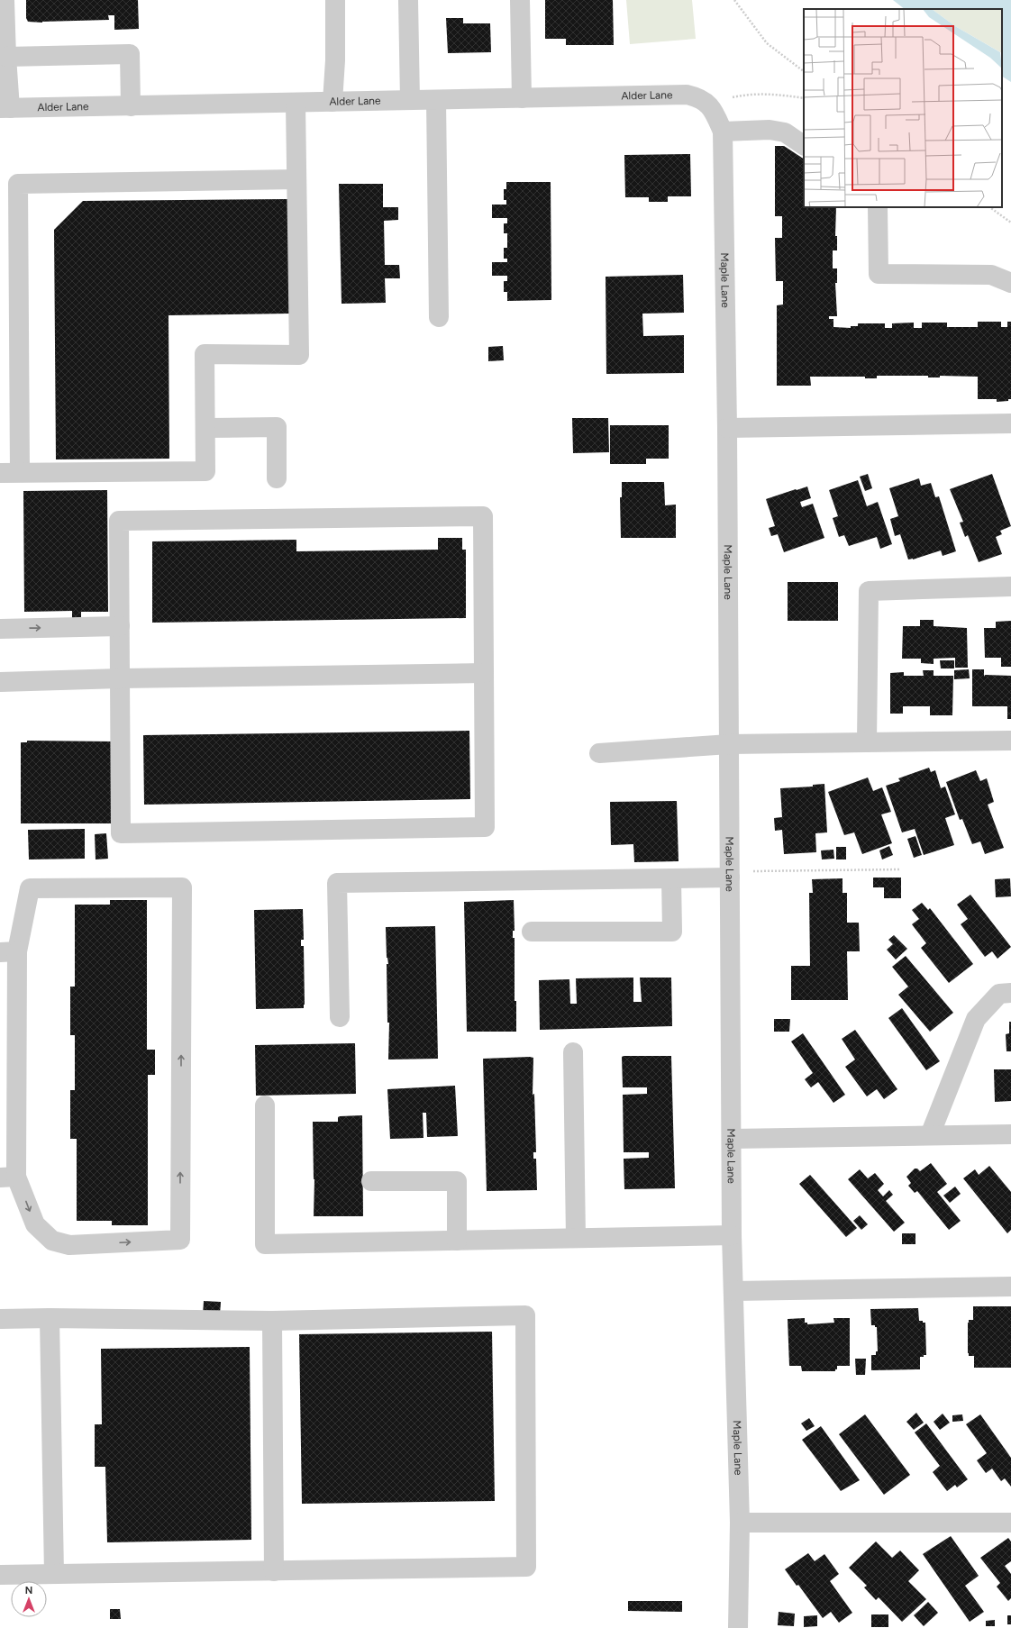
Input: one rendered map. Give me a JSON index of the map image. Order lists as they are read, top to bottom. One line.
{"streets":{"street":["Alder Lane","Maple Lane"]},"crossings":[["Alder Lane","Maple Lane"]],"north":"top"}
